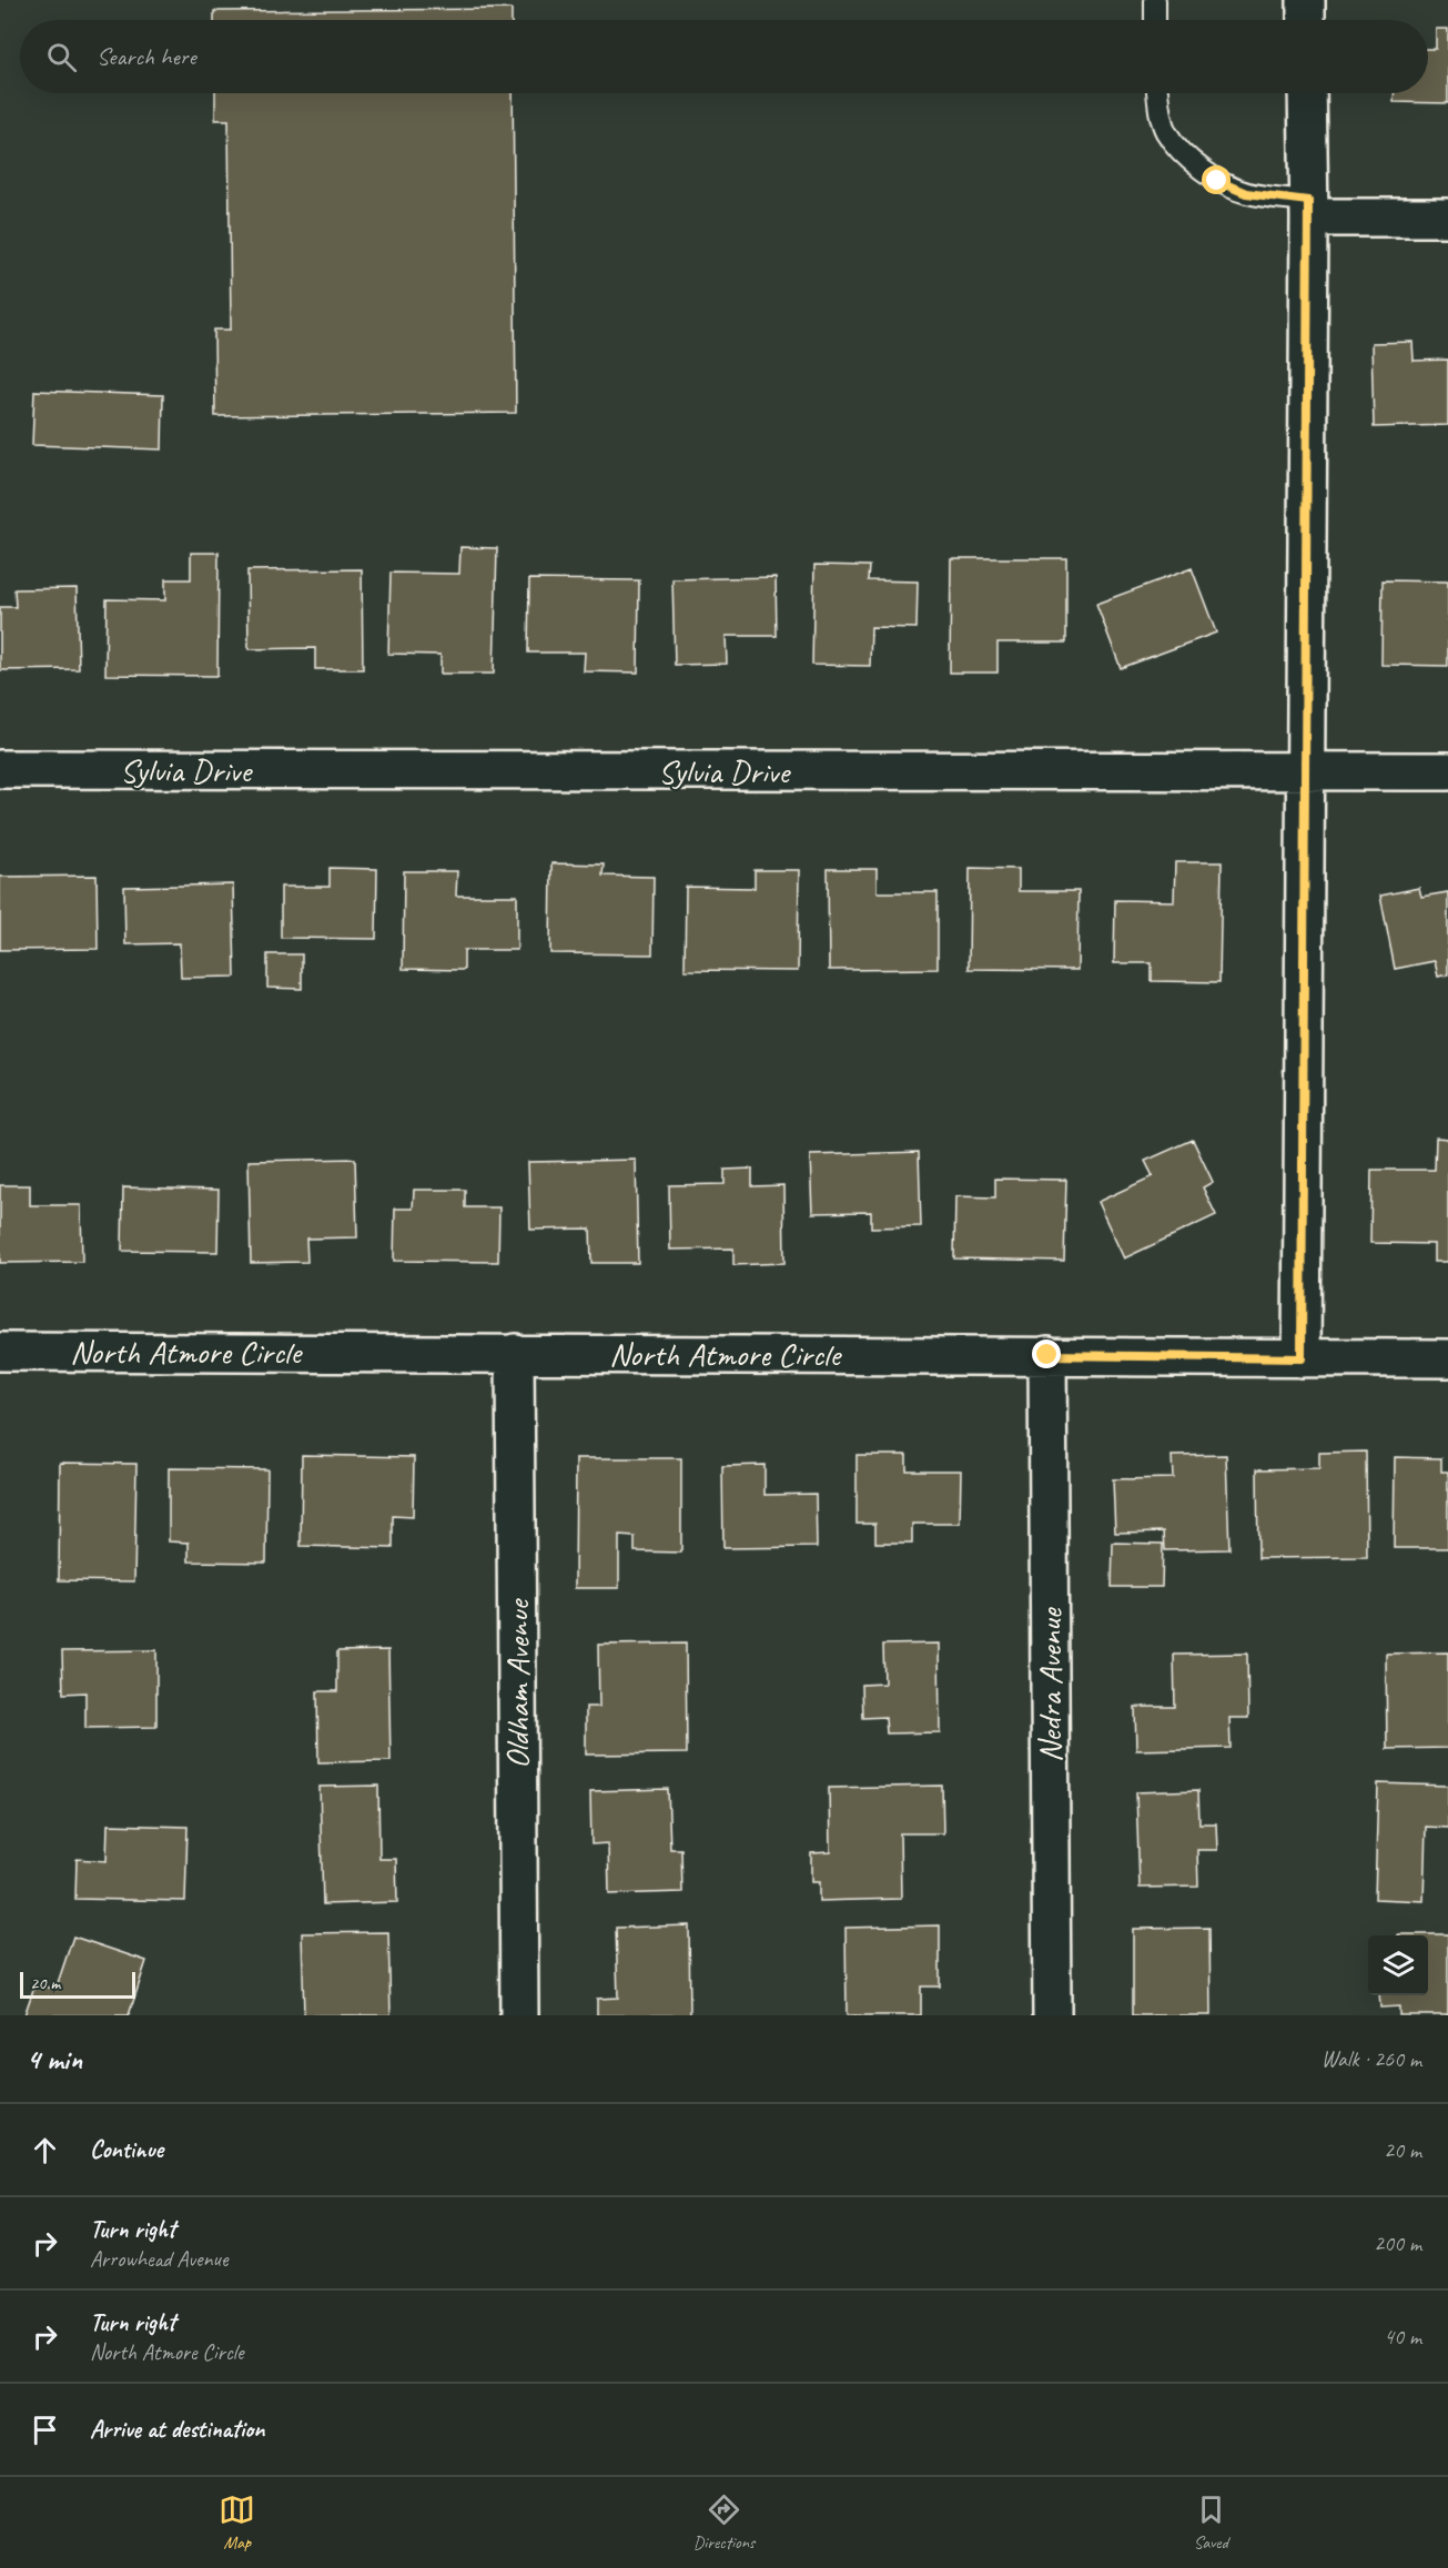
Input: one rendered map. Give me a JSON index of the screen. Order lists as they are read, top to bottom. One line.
{"streets":{"street":["Sylvia Drive","North Atmore Circle","Oldham Avenue","Nedra Avenue"]},"crossings":[["North Atmore Circle","Oldham Avenue"],["North Atmore Circle","Nedra Avenue"]],"scale_bar":"20 m","page":{"search":"Search here","scale":"20 m","heading":["4 min","Walk · 260 m"],"list":[["Continue","20 m"],["Turn right","Arrowhead Avenue","200 m"],["Turn right","North Atmore Circle","40 m"],"Arrive at destination"],"nav":["Map","Directions","Saved"]}}
